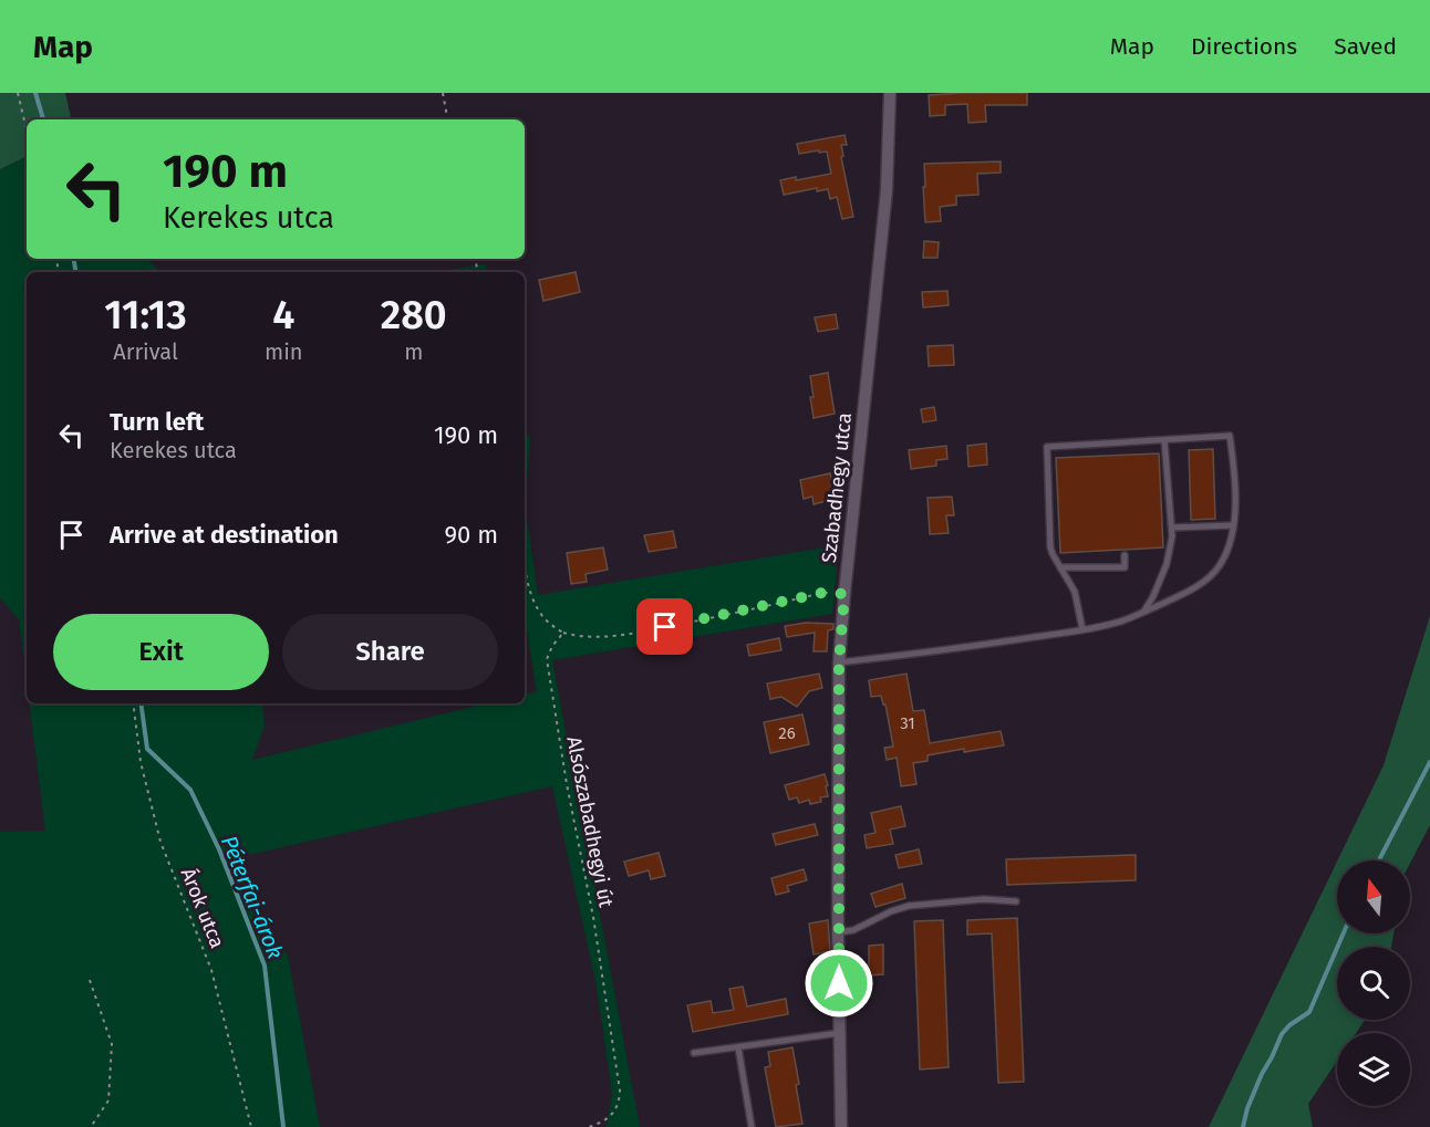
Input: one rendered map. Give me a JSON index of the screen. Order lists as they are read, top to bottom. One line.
{"streets":{"street":["Szabadhegy utca"],"path":["Alsószabadhegyi út","Árok utca"]},"water":["Péterfai-árok"],"house_numbers":["31","26"],"north":"top","page":{"header":"Map","nav":["Map","Directions","Saved"],"turn":["190 m","Kerekes utca"],"eta":["11:13","Arrival","4","min","280","m"],"list":[{"name":"Turn left","note":"Kerekes utca","value":"190 m"},{"name":"Arrive at destination","value":"90 m"}],"buttons":["Exit","Share"]}}
